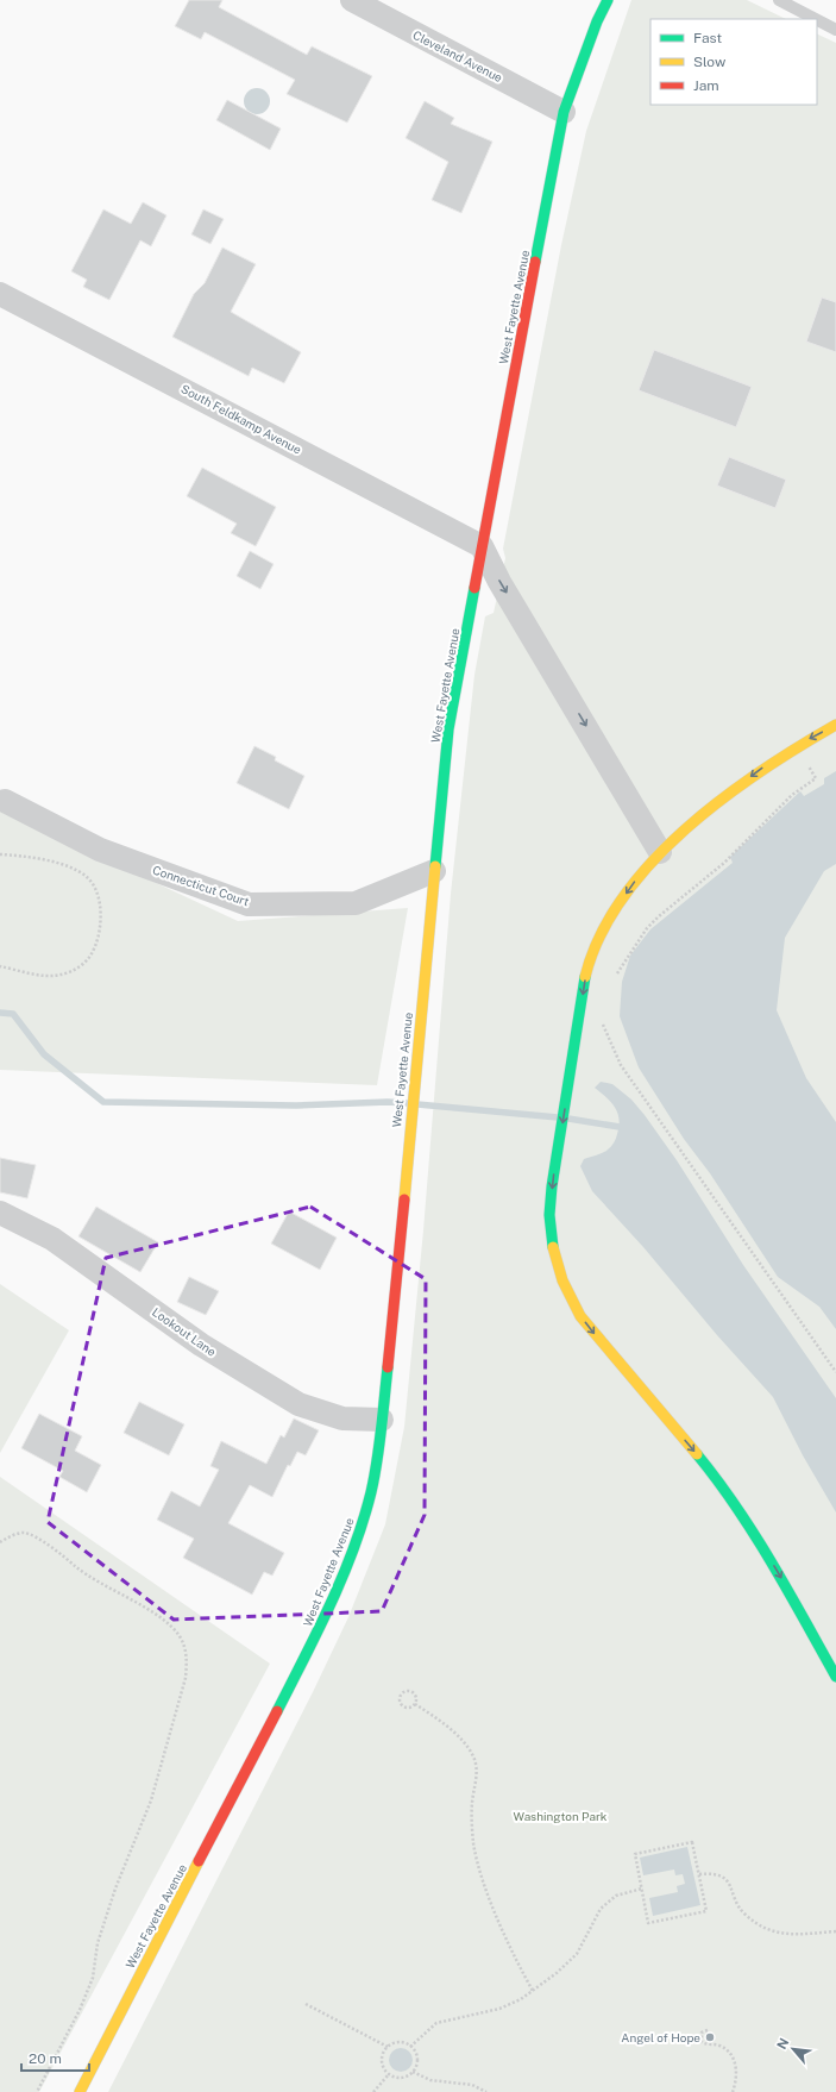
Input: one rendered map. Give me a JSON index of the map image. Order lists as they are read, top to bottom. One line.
{"streets":{"street":["Cleveland Avenue","West Fayette Avenue","South Feldkamp Avenue","Connecticut Court","Lookout Lane"]},"crossings":[["Cleveland Avenue","West Fayette Avenue"],["West Fayette Avenue","South Feldkamp Avenue"],["West Fayette Avenue","Connecticut Court"],["West Fayette Avenue","Lookout Lane"]],"parks":["Washington Park"],"places":["Angel of Hope"],"legend":["Fast","Slow","Jam"],"scale_bar":"20 m","north":"top left"}
